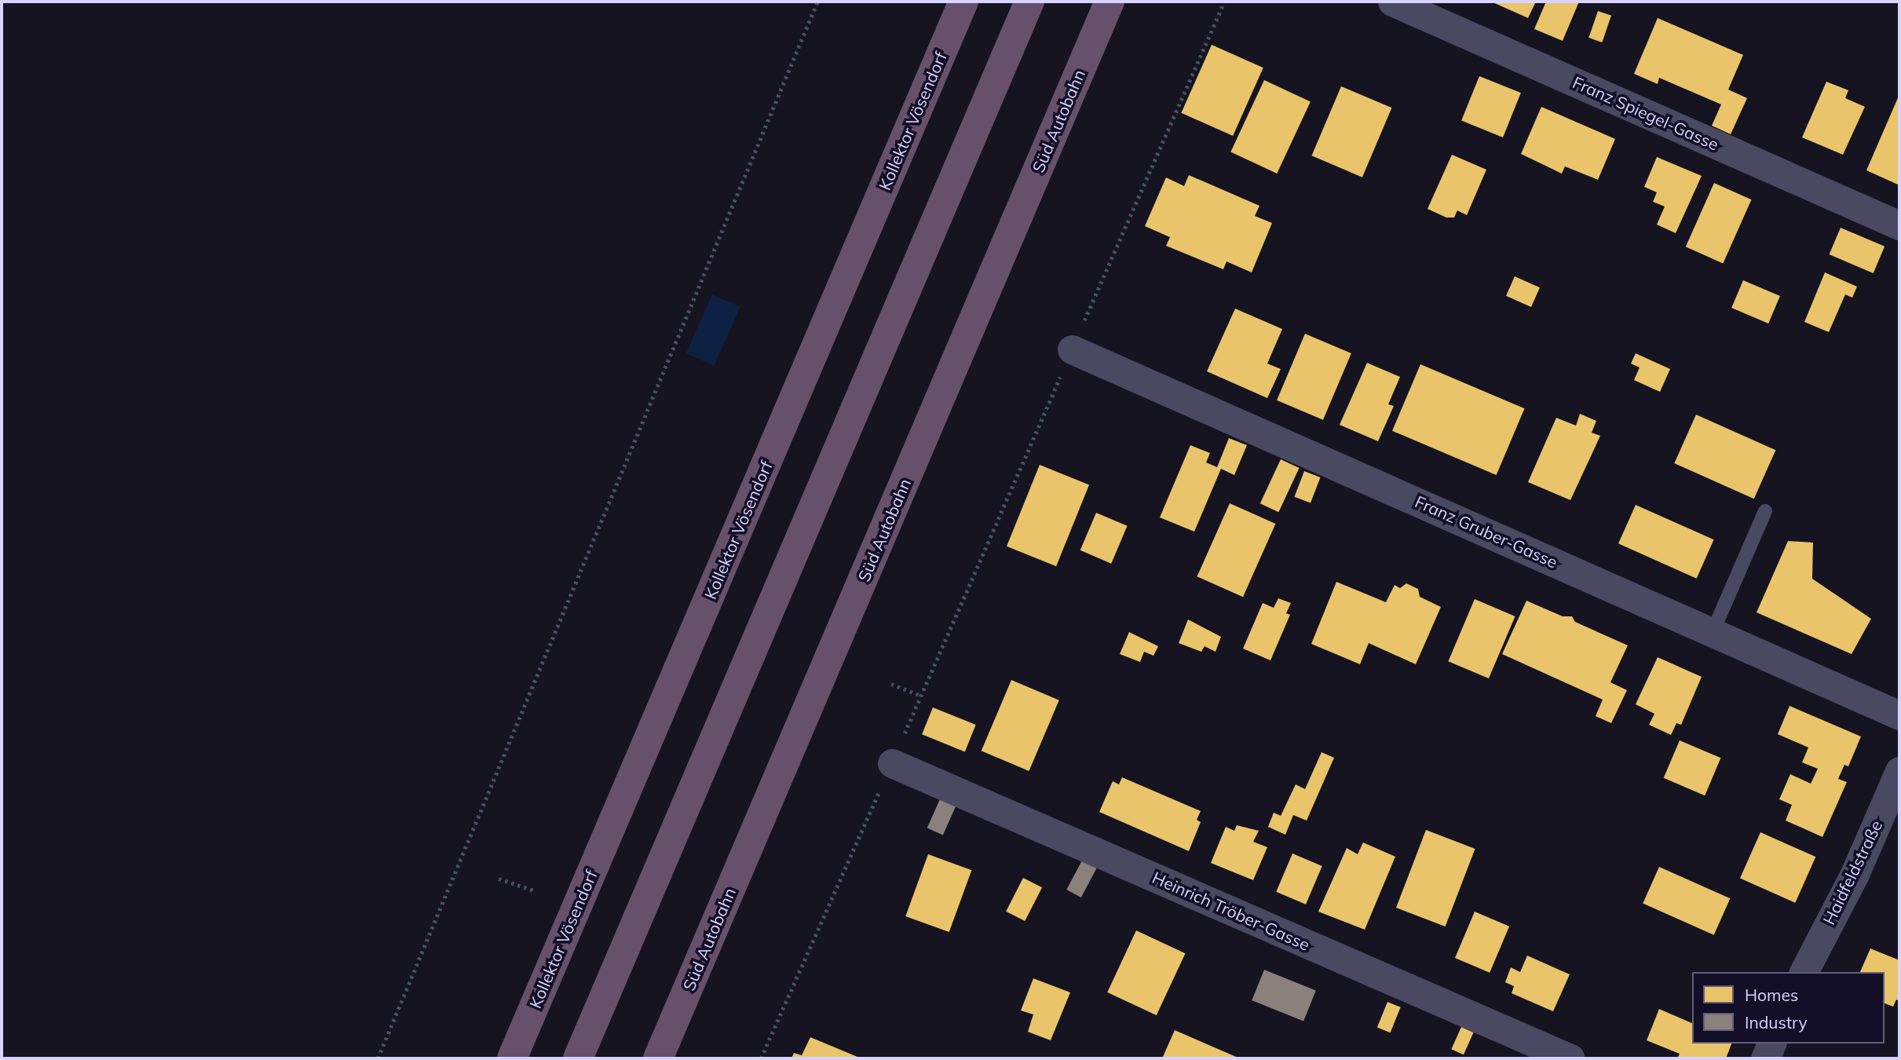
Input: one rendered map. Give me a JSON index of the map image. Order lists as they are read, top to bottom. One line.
{"streets":{"highway":["Kollektor Vösendorf","Süd Autobahn"],"street":["Franz Spiegel-Gasse","Franz Gruber-Gasse","Haidfeldstraße","Heinrich Tröber-Gasse"]},"legend":["Homes","Industry"]}
